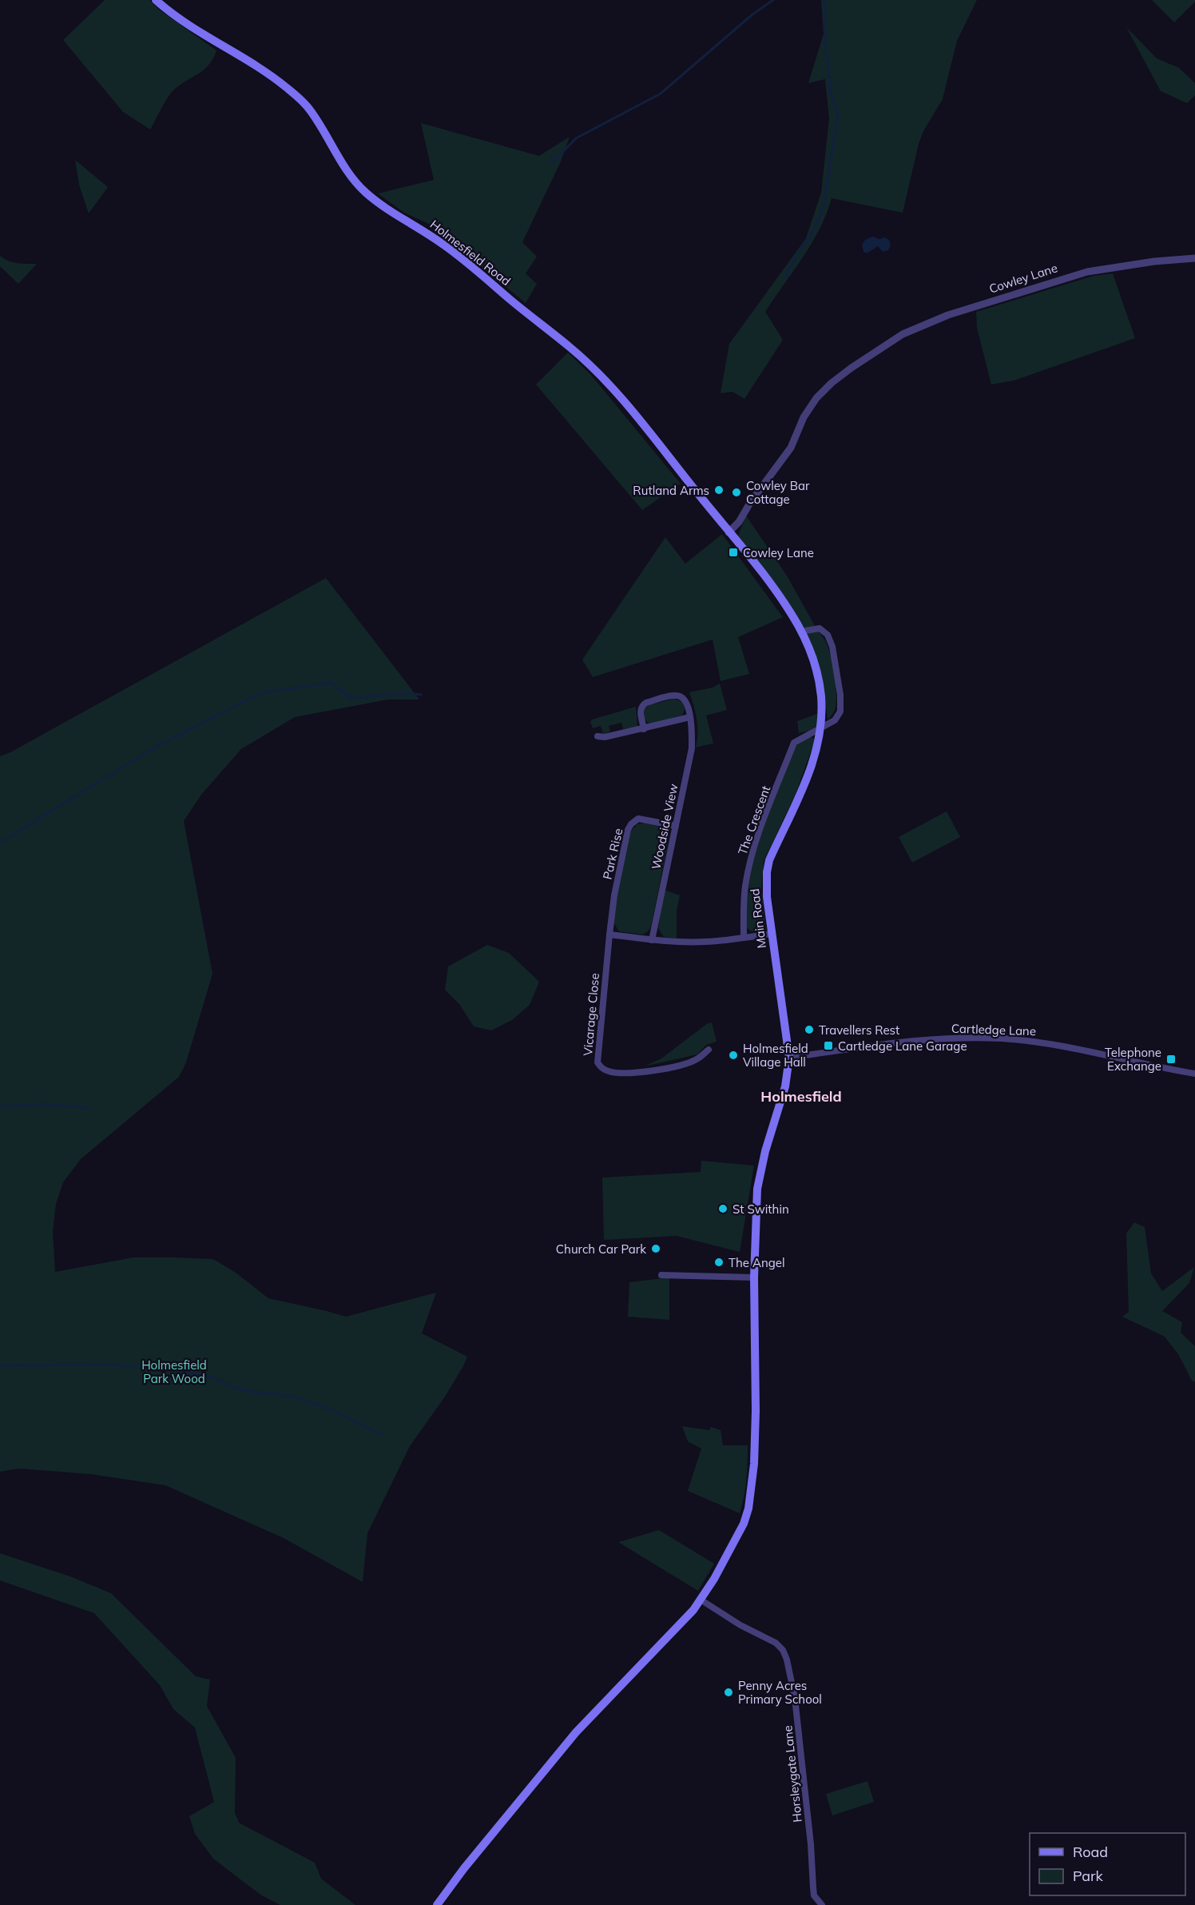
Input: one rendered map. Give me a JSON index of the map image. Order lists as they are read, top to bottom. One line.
{"streets":{"main road":["Holmesfield Road","Main Road"],"street":["Cowley Lane","The Crescent","Woodside View","Park Rise","Vicarage Close","Cartledge Lane","Horsleygate Lane"]},"crossings":[["Holmesfield Road","Cowley Lane"],["Holmesfield Road","Main Road"],["Cowley Lane","Main Road"],["The Crescent","Main Road"],["Woodside View","Park Rise"],["Park Rise","Vicarage Close"],["Main Road","Cartledge Lane"],["Main Road","Horsleygate Lane"]],"districts":["Holmesfield"],"parks":["Holmesfield Park Wood"],"places":{"other":["Rutland Arms","Cowley Bar Cottage","Travellers Rest","Holmesfield Village Hall","St Swithin","Church Car Park","The Angel","Penny Acres Primary School"],"transit":["Cowley Lane","Cartledge Lane Garage","Telephone Exchange"]},"legend":["Road","Park"]}
